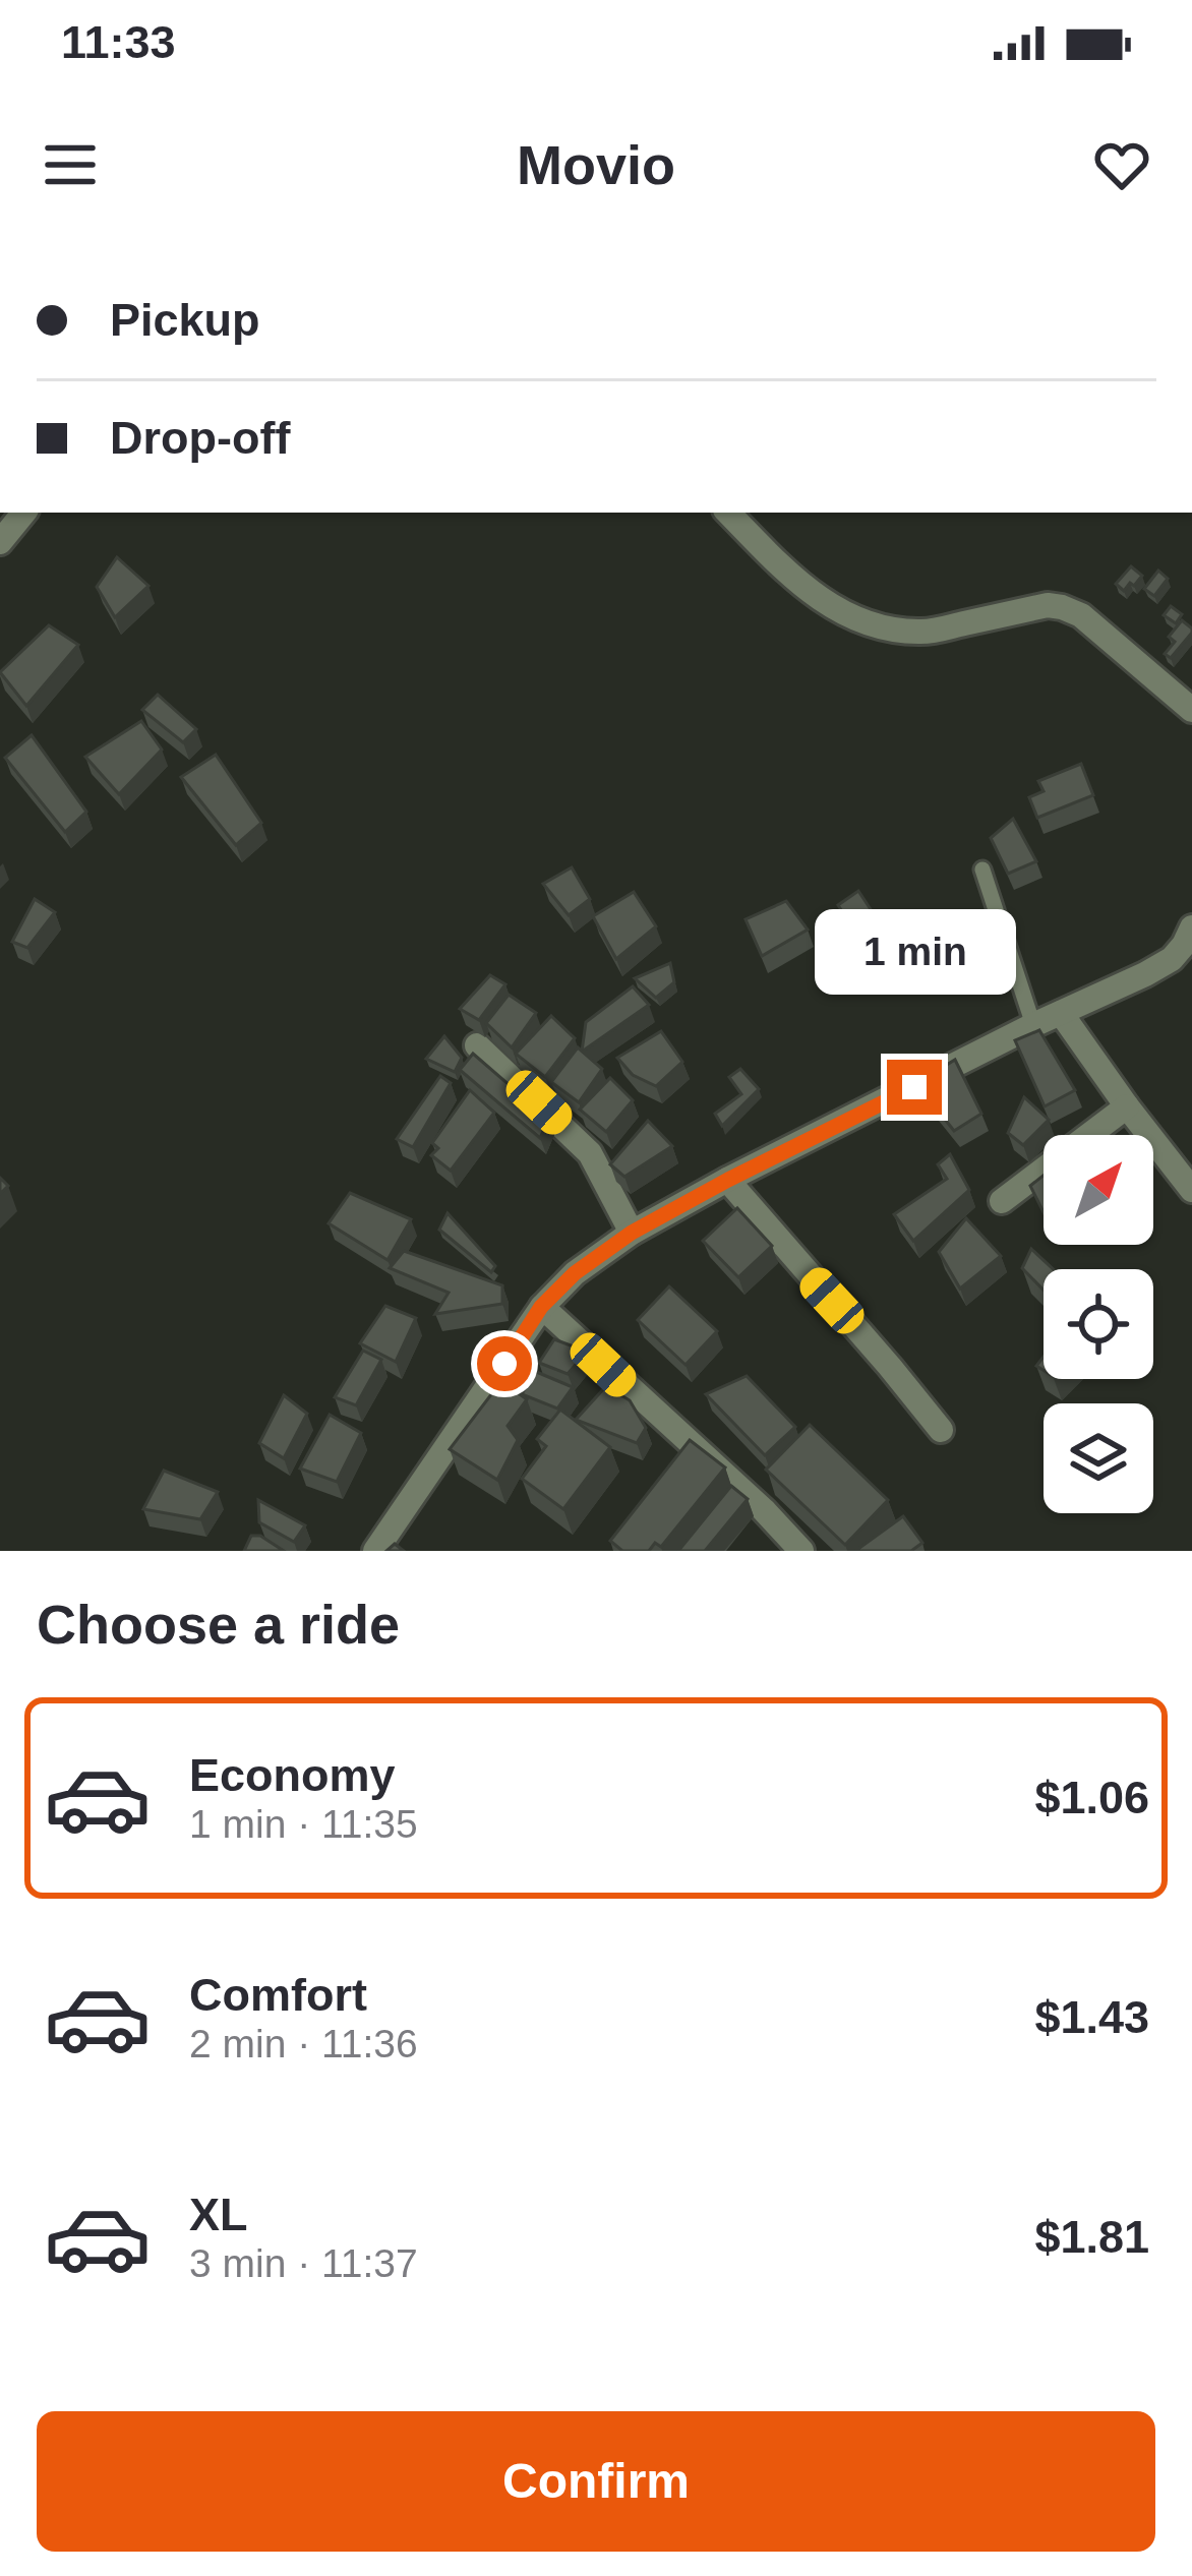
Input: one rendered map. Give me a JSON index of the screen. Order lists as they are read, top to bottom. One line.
{"north":"top right","page":{"status":"11:33","header":"Movio","banner":["Pickup","Drop-off"],"bubble":"1 min","heading":"Choose a ride","list":[{"name":"Economy","note":"1 min · 11:35","value":"$1.06"},{"name":"Comfort","note":"2 min · 11:36","value":"$1.43"},{"name":"XL","note":"3 min · 11:37","value":"$1.81"}],"buttons":"Confirm"}}
